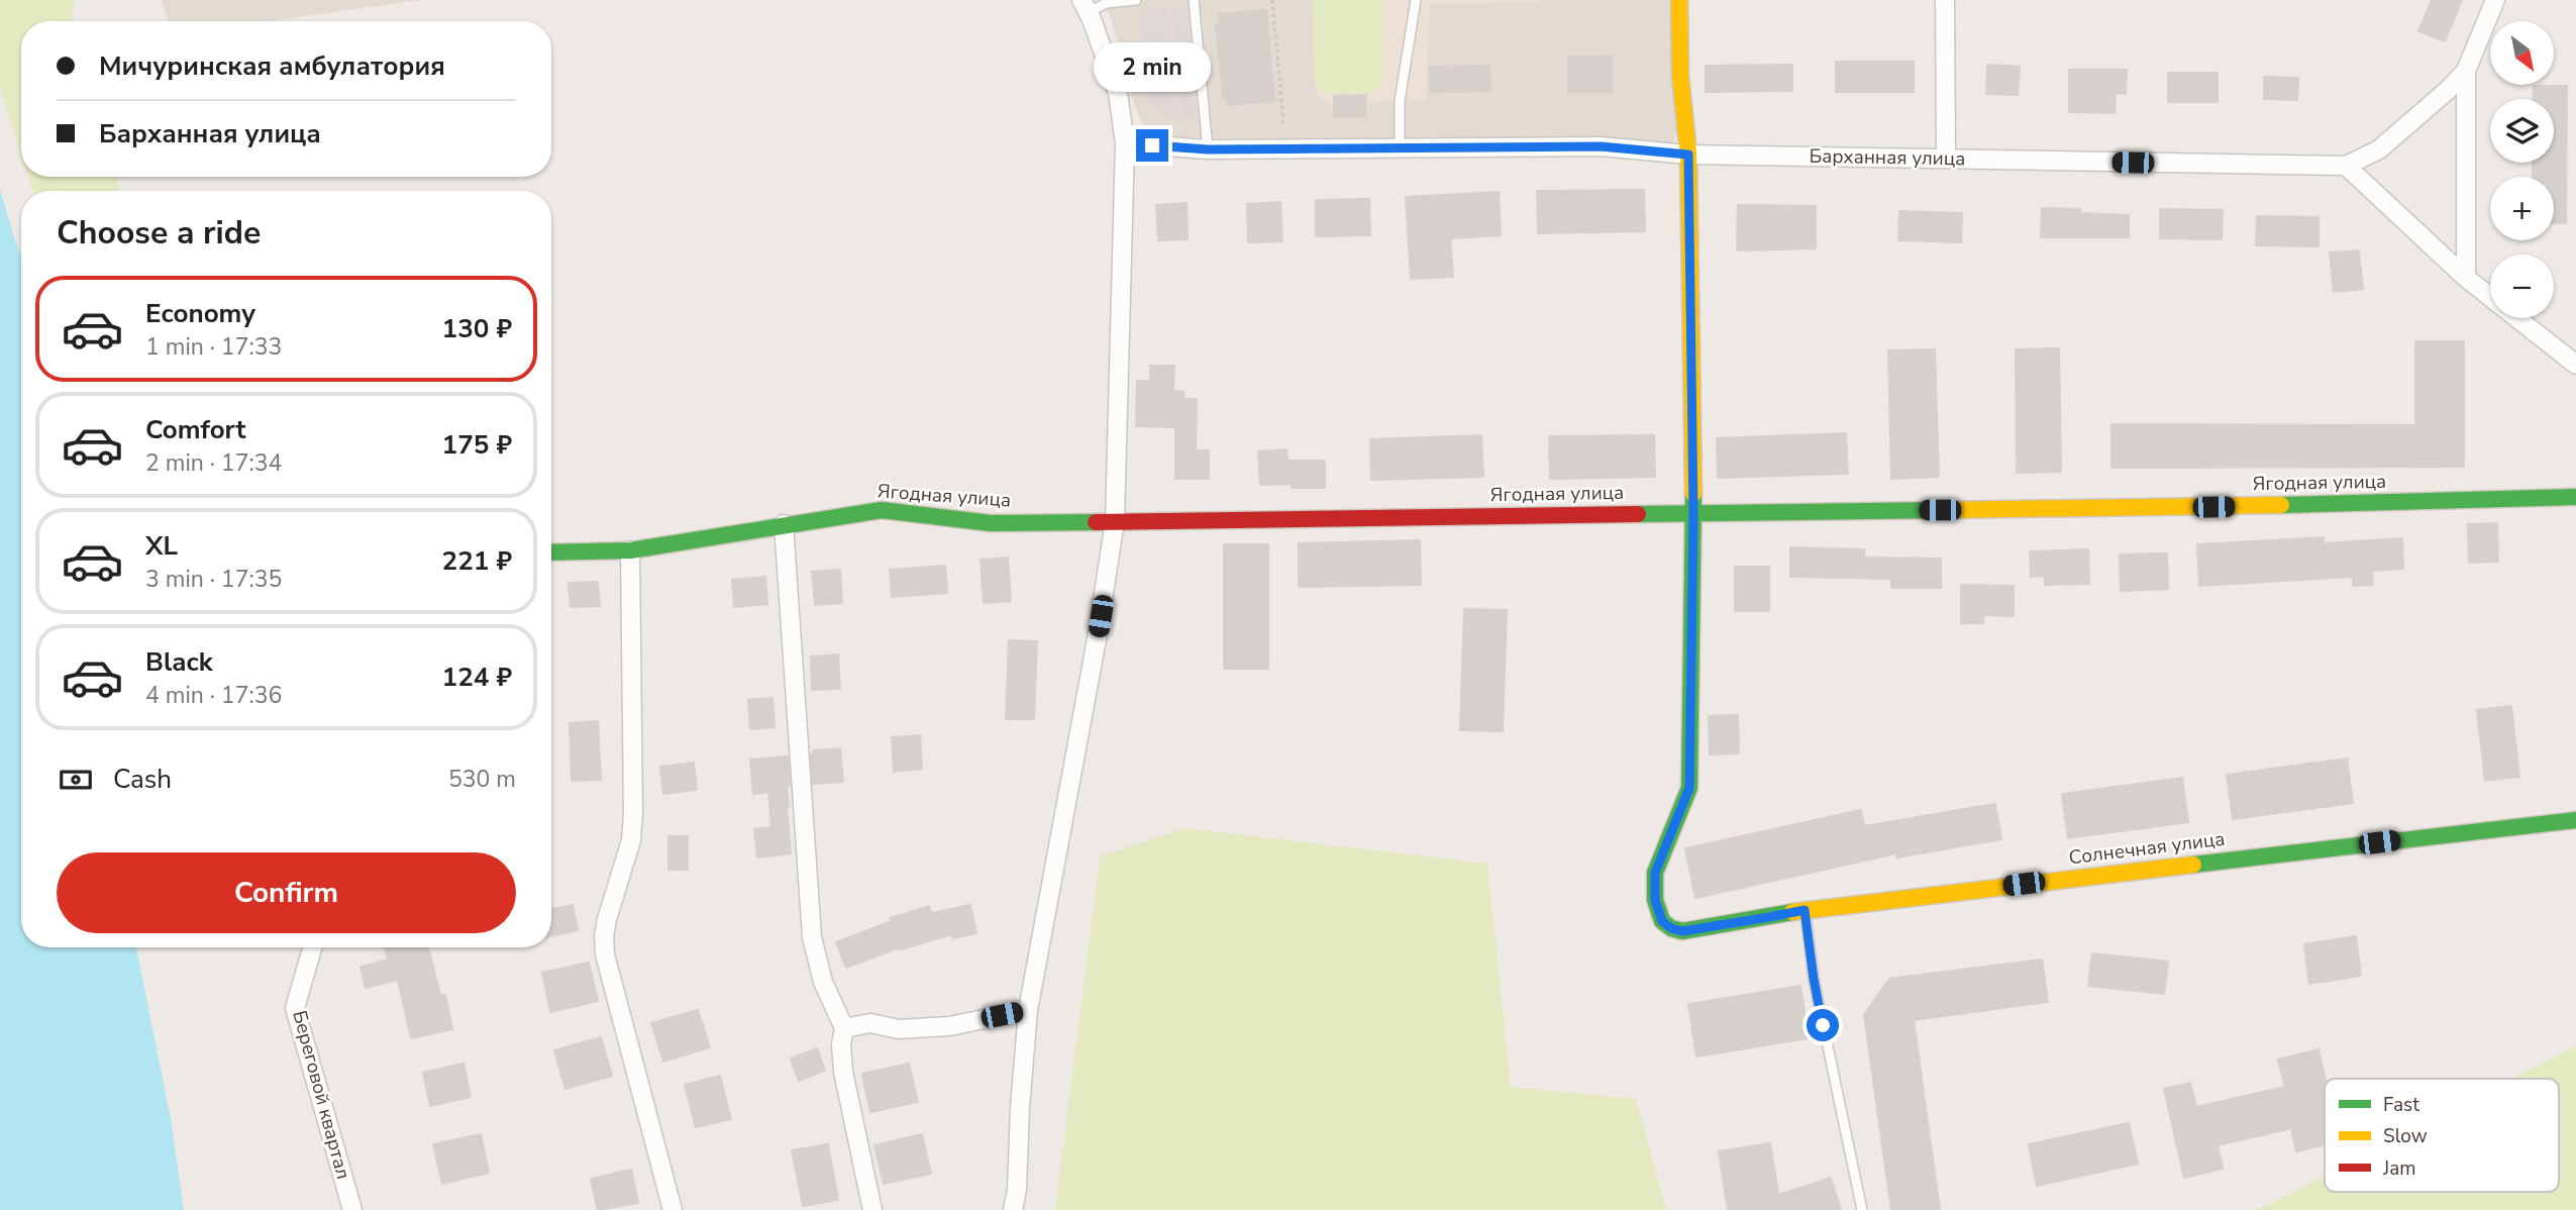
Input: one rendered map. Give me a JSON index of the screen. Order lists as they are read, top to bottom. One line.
{"streets":{"street":["Барханная улица","Ягодная улица","Солнечная улица","Береговой квартал"]},"crossings":[["Ягодная улица","Солнечная улица"]],"legend":["Fast","Slow","Jam"],"north":"bottom right","page":{"map_buttons":["+","−"],"banner":["Мичуринская амбулатория","Барханная улица"],"bubble":"2 min","heading":"Choose a ride","list":[{"name":"Economy","note":"1 min · 17:33","value":"130 ₽"},{"name":"Comfort","note":"2 min · 17:34","value":"175 ₽"},{"name":"XL","note":"3 min · 17:35","value":"221 ₽"},{"name":"Black","note":"4 min · 17:36","value":"124 ₽"}],"pay":["Cash","530 m"],"buttons":"Confirm"}}
